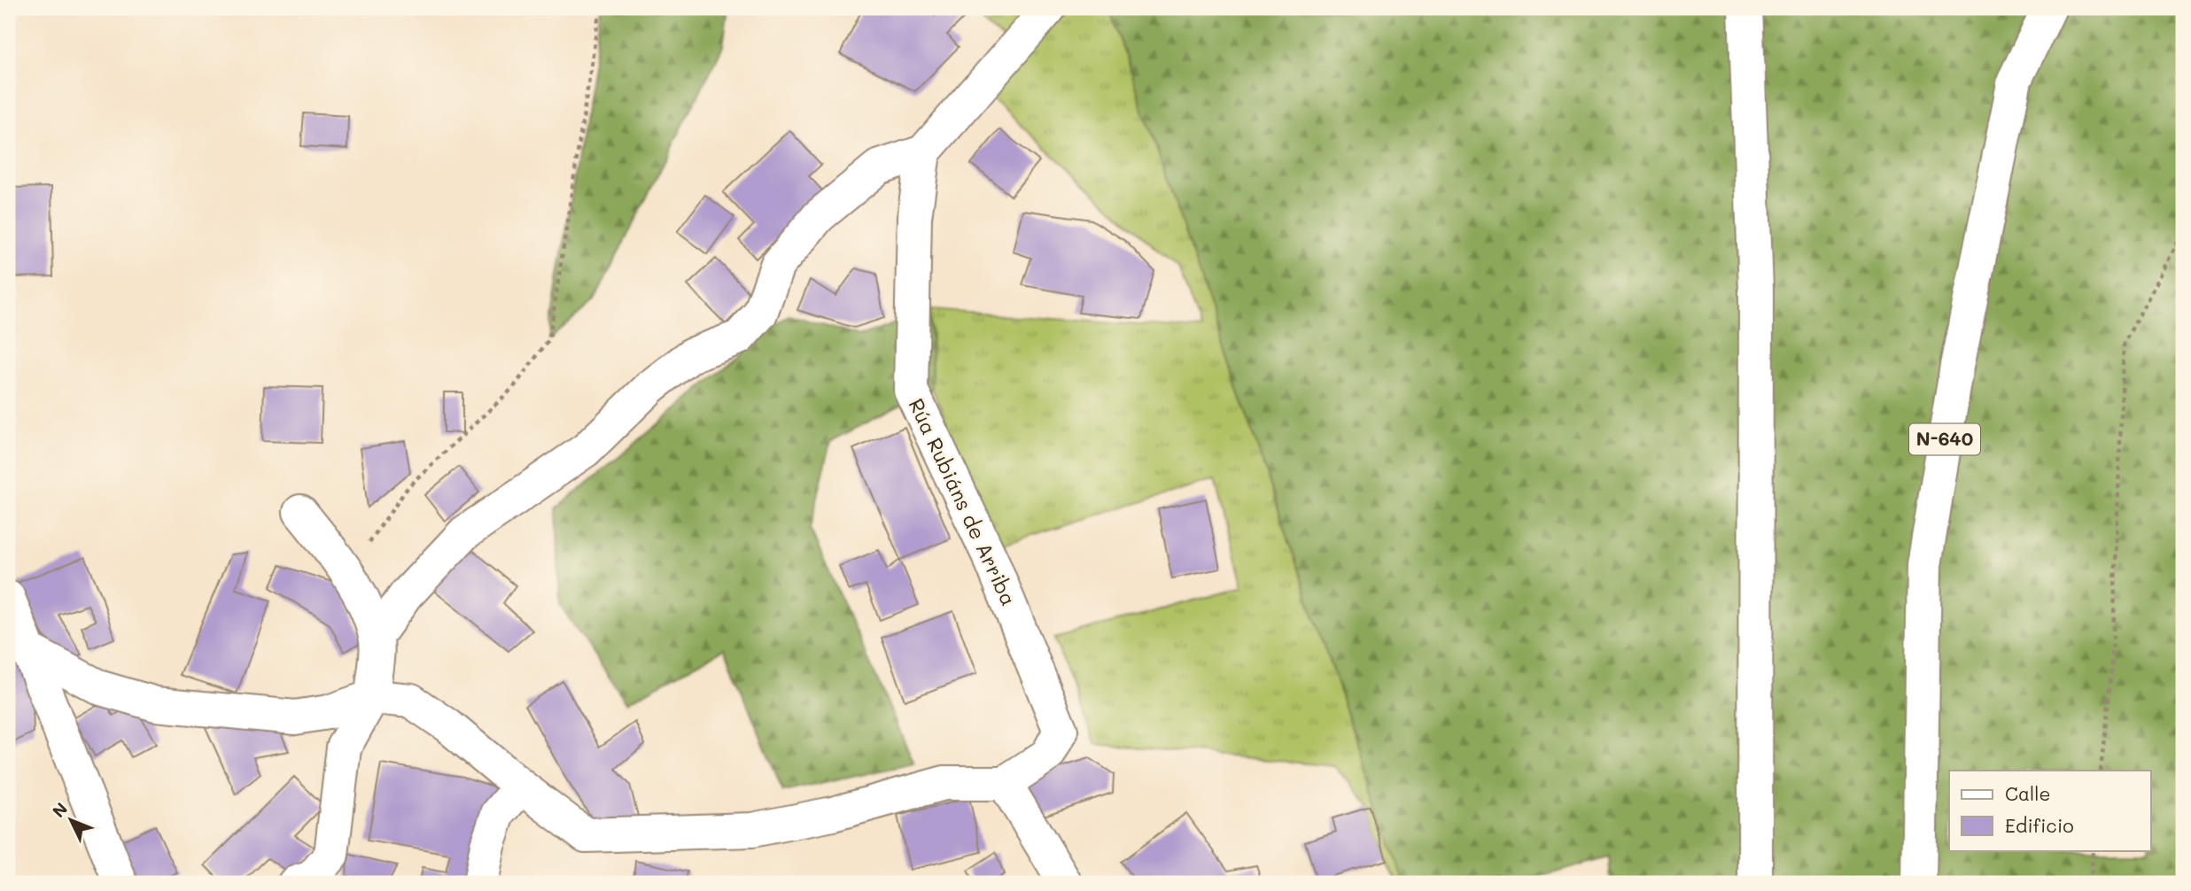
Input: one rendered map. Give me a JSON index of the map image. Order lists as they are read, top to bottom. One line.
{"streets":{"main road":["N-640","Rúa Rubiáns de Arriba"]},"legend":["Calle","Edificio"],"north":"top left"}
